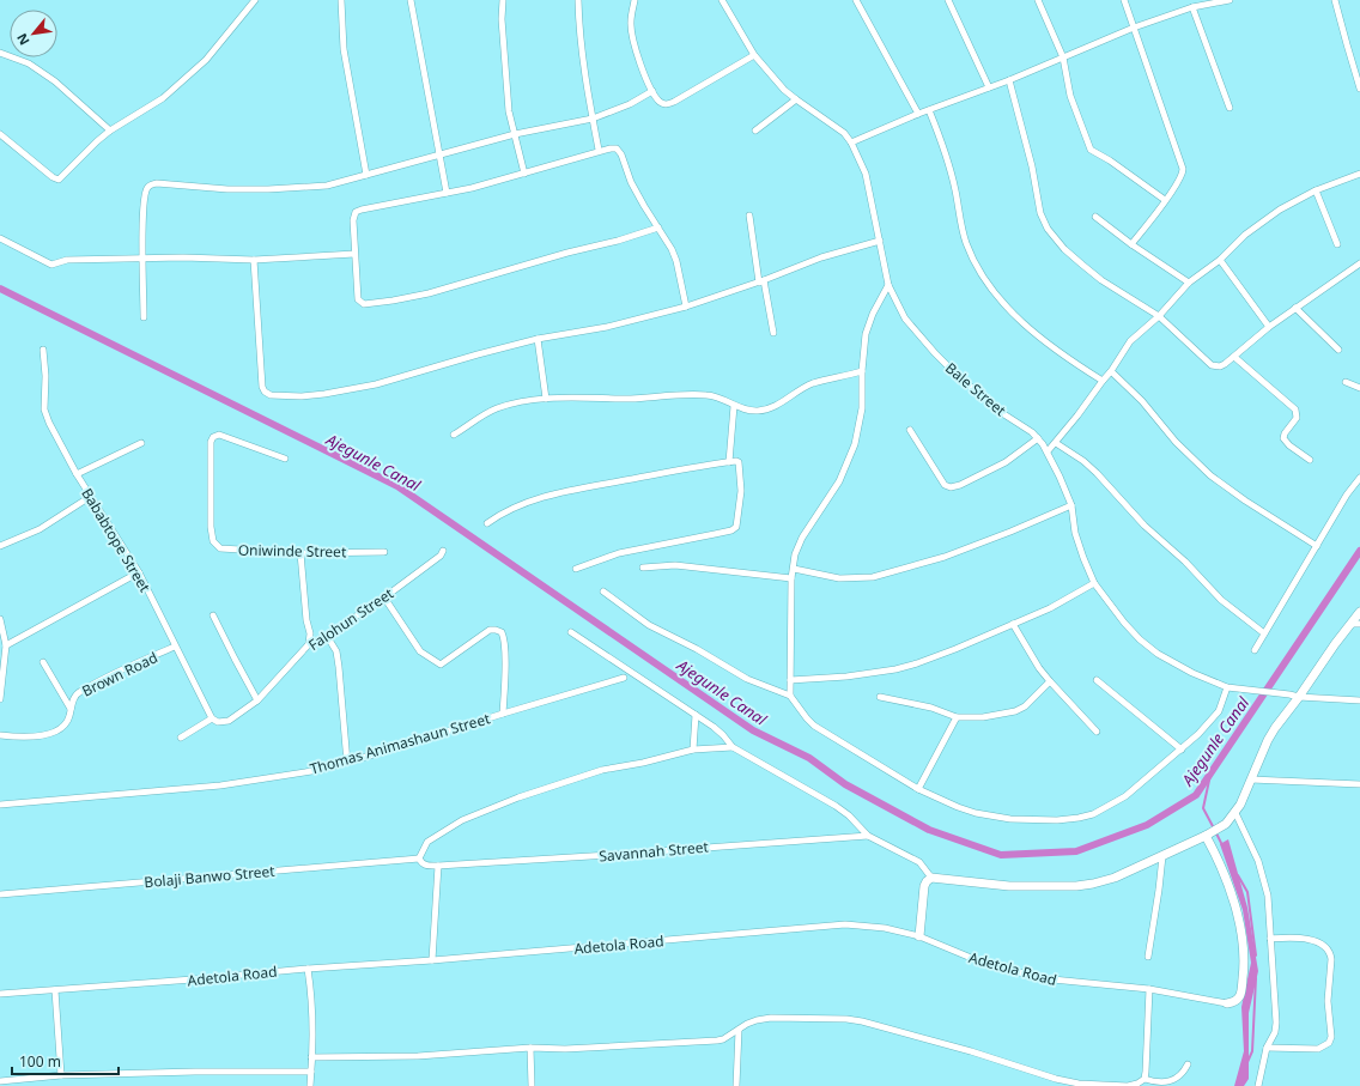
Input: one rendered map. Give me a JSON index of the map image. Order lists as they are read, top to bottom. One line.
{"streets":{"street":["Bale Street","Bababtope Street","Oniwinde Street","Falohun Street","Brown Road","Thomas Animashaun Street","Savannah Street","Bolaji Banwo Street","Adetola Road"]},"crossings":[["Bababtope Street","Falohun Street"],["Bababtope Street","Brown Road"],["Savannah Street","Bolaji Banwo Street"]],"water":["Ajegunle Canal"],"scale_bar":"100 m","north":"bottom left"}
